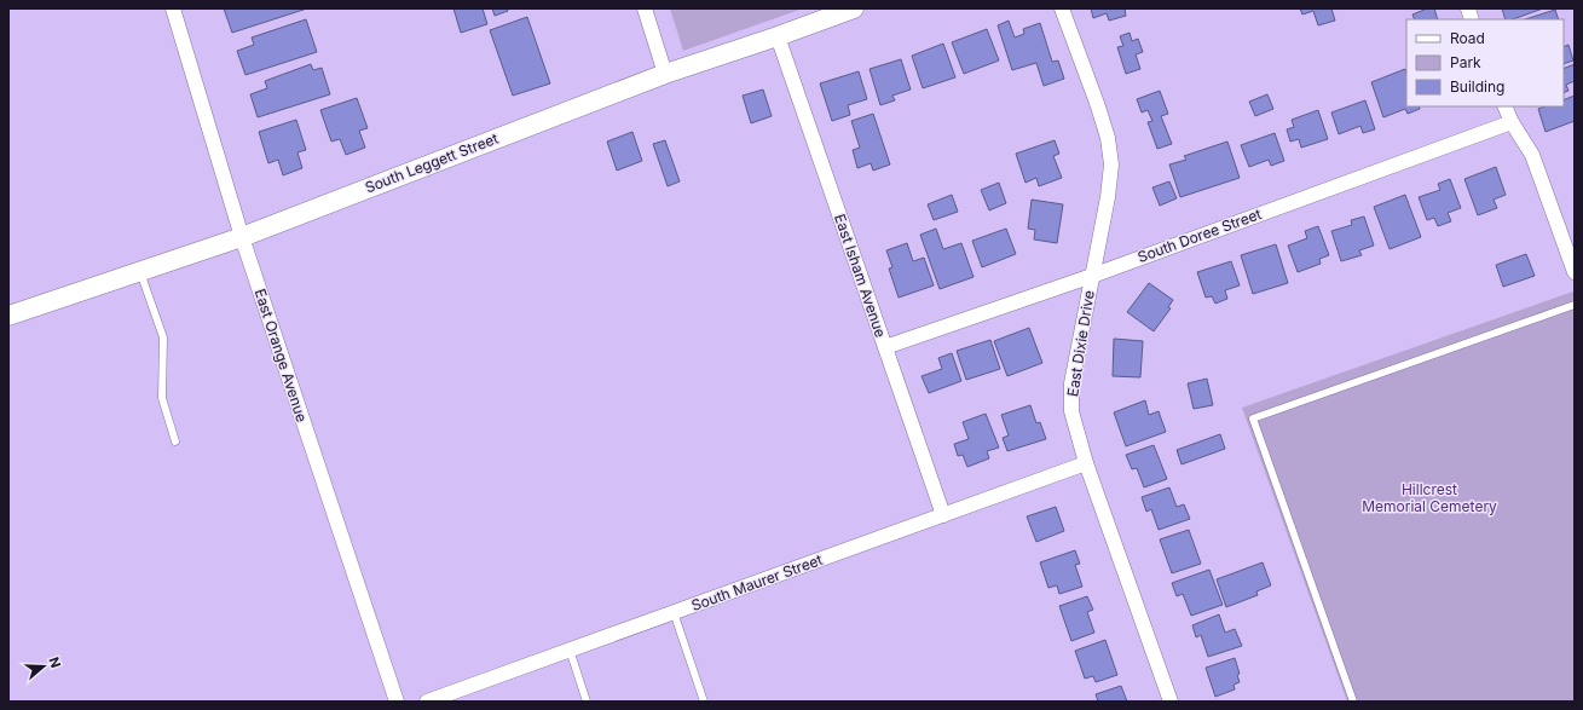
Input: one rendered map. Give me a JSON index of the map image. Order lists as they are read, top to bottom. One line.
{"streets":{"street":["South Leggett Street","South Doree Street","East Isham Avenue","East Dixie Drive","East Orange Avenue","South Maurer Street"]},"crossings":[["South Leggett Street","East Isham Avenue"],["South Leggett Street","East Orange Avenue"],["South Doree Street","East Isham Avenue"],["South Doree Street","East Dixie Drive"],["East Isham Avenue","South Maurer Street"],["East Dixie Drive","South Maurer Street"]],"parks":["Hillcrest Memorial Cemetery"],"legend":["Road","Park","Building"],"north":"right"}
